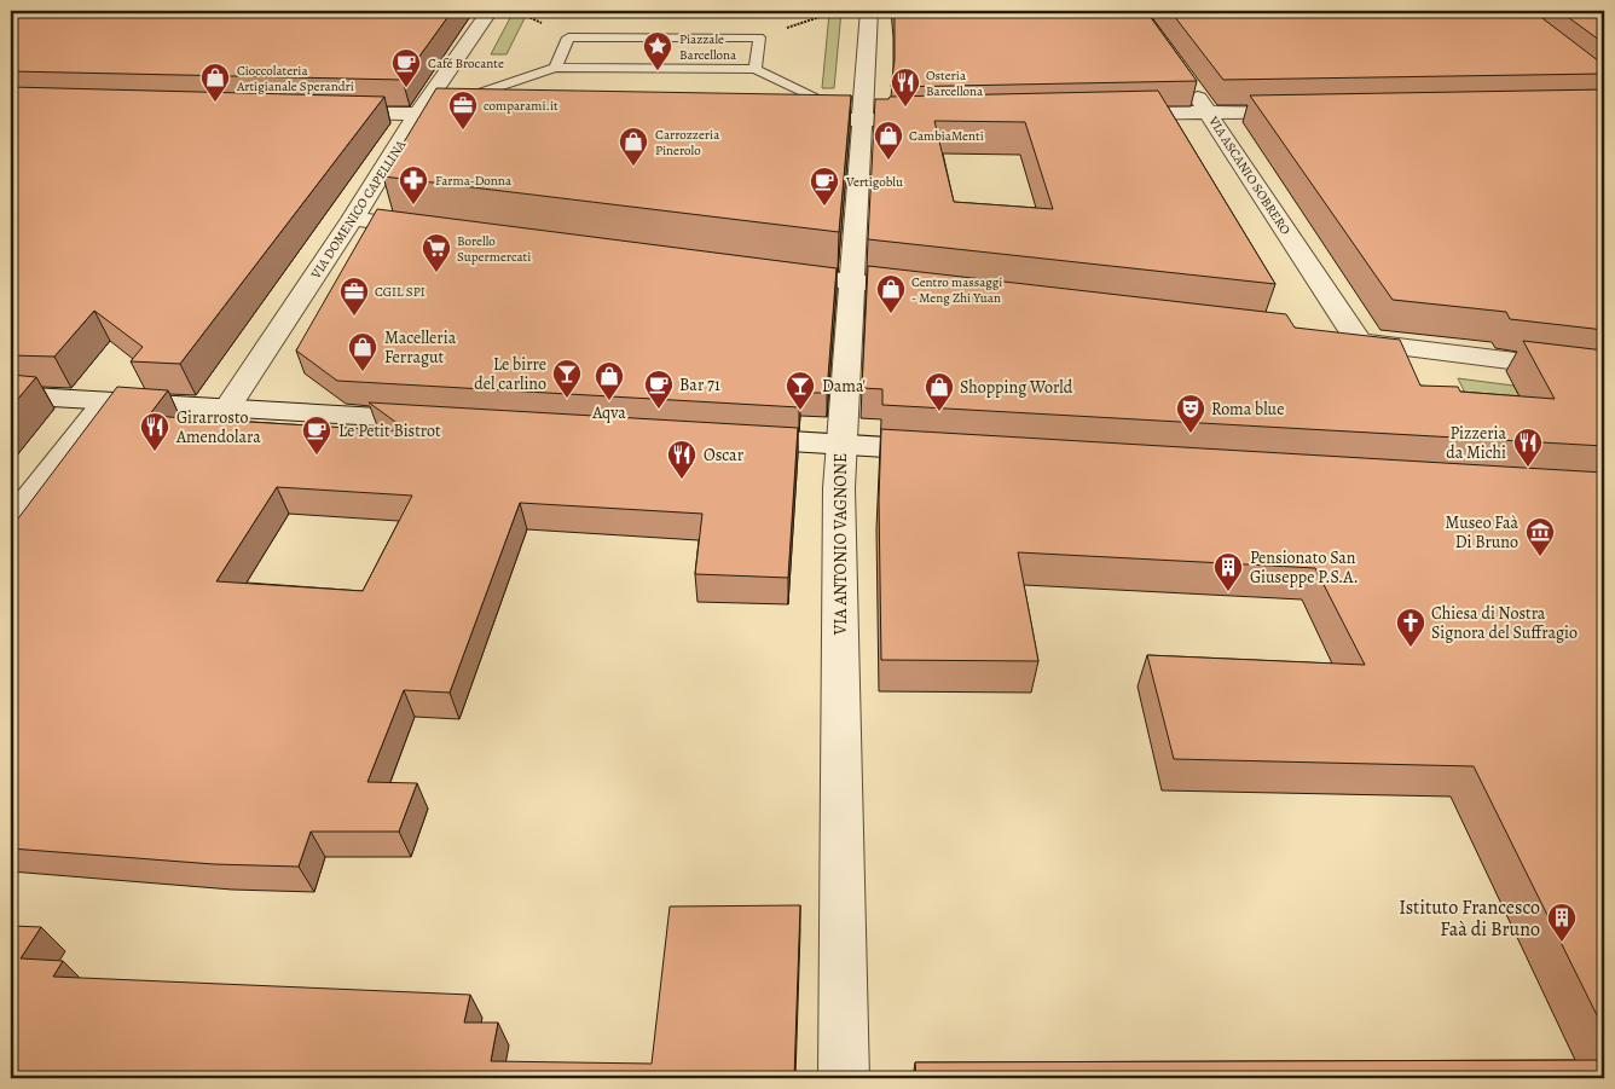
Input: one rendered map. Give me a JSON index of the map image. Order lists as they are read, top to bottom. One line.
{"streets":{"street":["VIA ASCANIO SOBRERO","VIA DOMENICO CAPELLINA","VIA ANTONIO VAGNONE"]},"places":{"place":["Piazzale Barcellona"],"cafe":["Café Brocante","Vertigoblu","Bar 71","Le Petit Bistrot"],"shop":["Cioccolateria Artigianale Sperandri","CambiaMenti","Carrozzeria Pinerolo","Centro massaggi - Meng Zhi Yuan","Macelleria Ferragut","Aqva","Shopping World"],"restaurant":["Osteria Barcellona","Girarrosto Amendolara","Pizzeria da Michi","Oscar"],"office":["comparami.it","CGIL SPI"],"pharmacy":["Farma-Donna"],"supermarket":["Borello Supermercati"],"bar":["Le birre del carlino","Dama'"],"theatre":["Roma blue"],"museum":["Museo Faà Di Bruno"],"building":["Pensionato San Giuseppe P.S.A.","Istituto Francesco Faà di Bruno"],"church":["Chiesa di Nostra Signora del Suffragio"]}}
